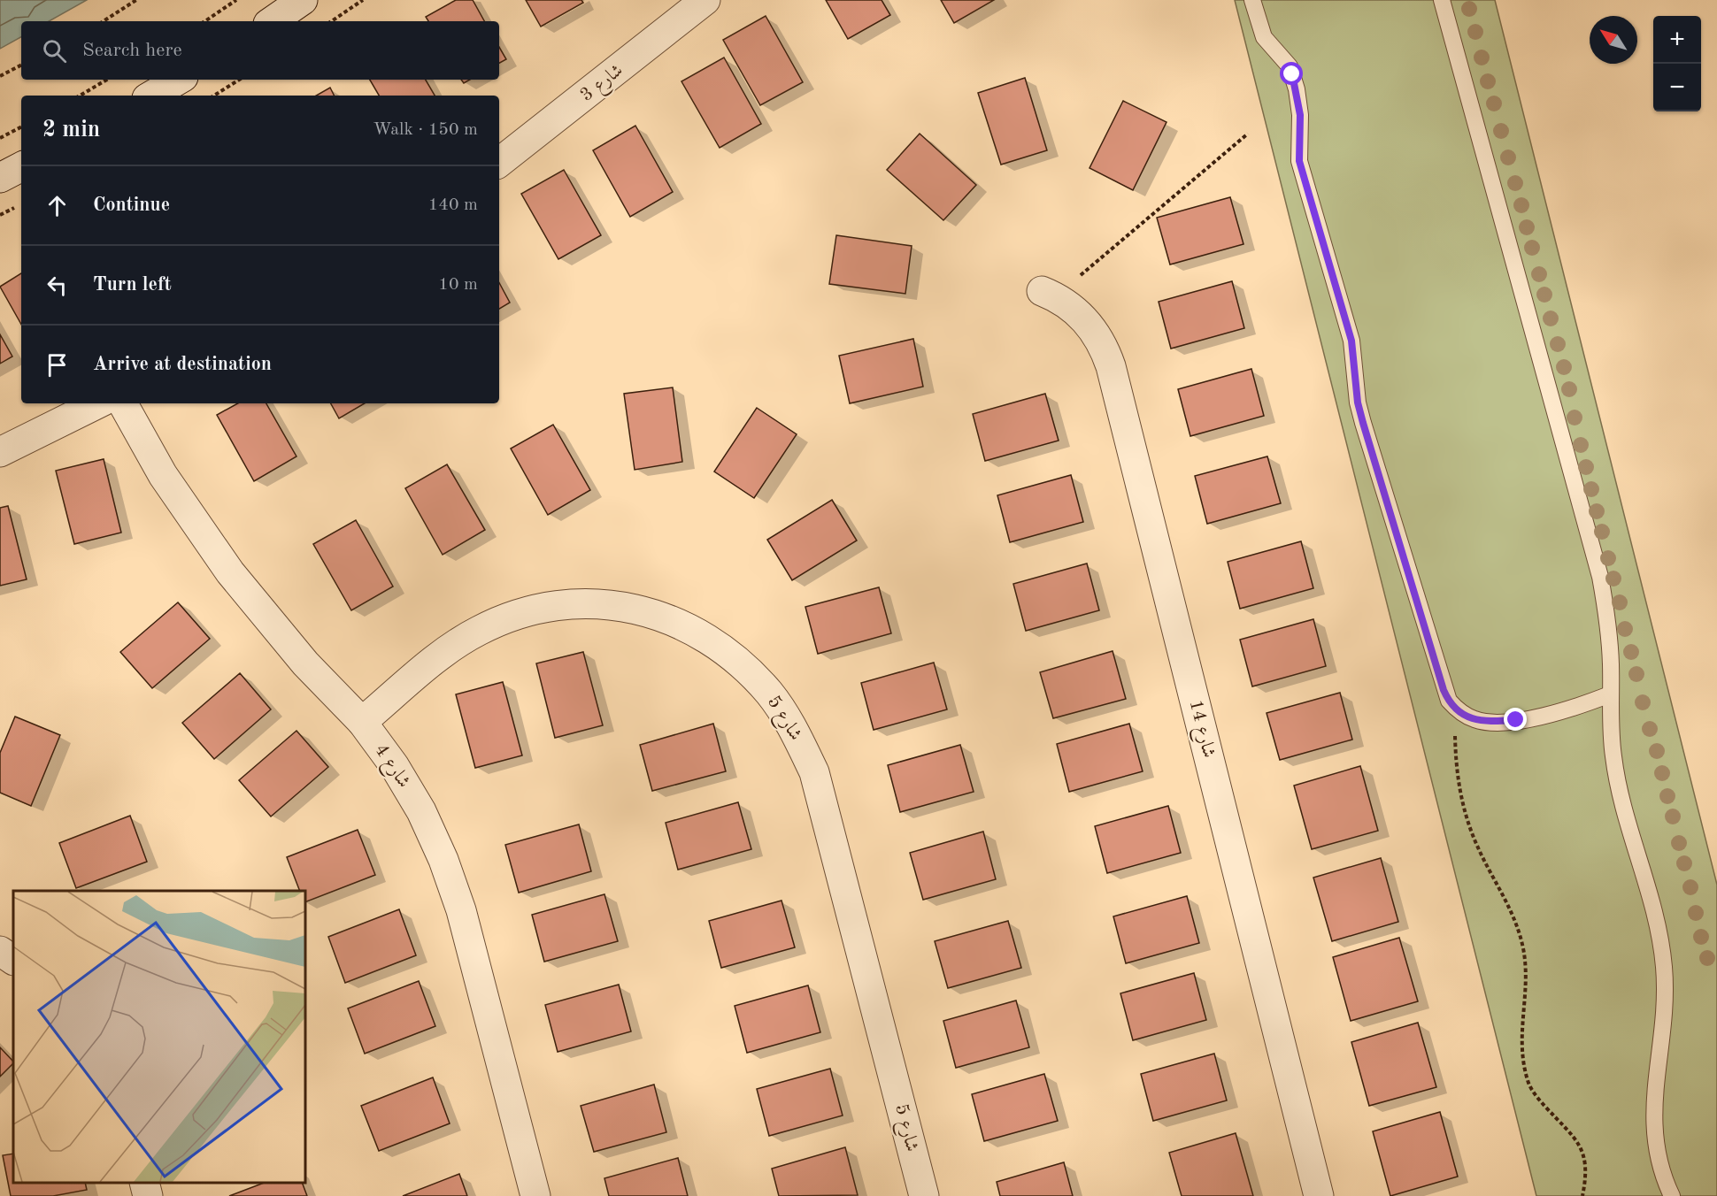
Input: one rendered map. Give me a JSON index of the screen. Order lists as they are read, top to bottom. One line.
{"streets":{"street":["شارع 3","شارع 5","شارع 14","شارع 4"]},"crossings":[["شارع 5","شارع 4"]],"north":"top left","page":{"map_buttons":["+","−"],"search":"Search here","heading":["2 min","Walk · 150 m"],"list":[["Continue","140 m"],["Turn left","10 m"],"Arrive at destination"]}}
